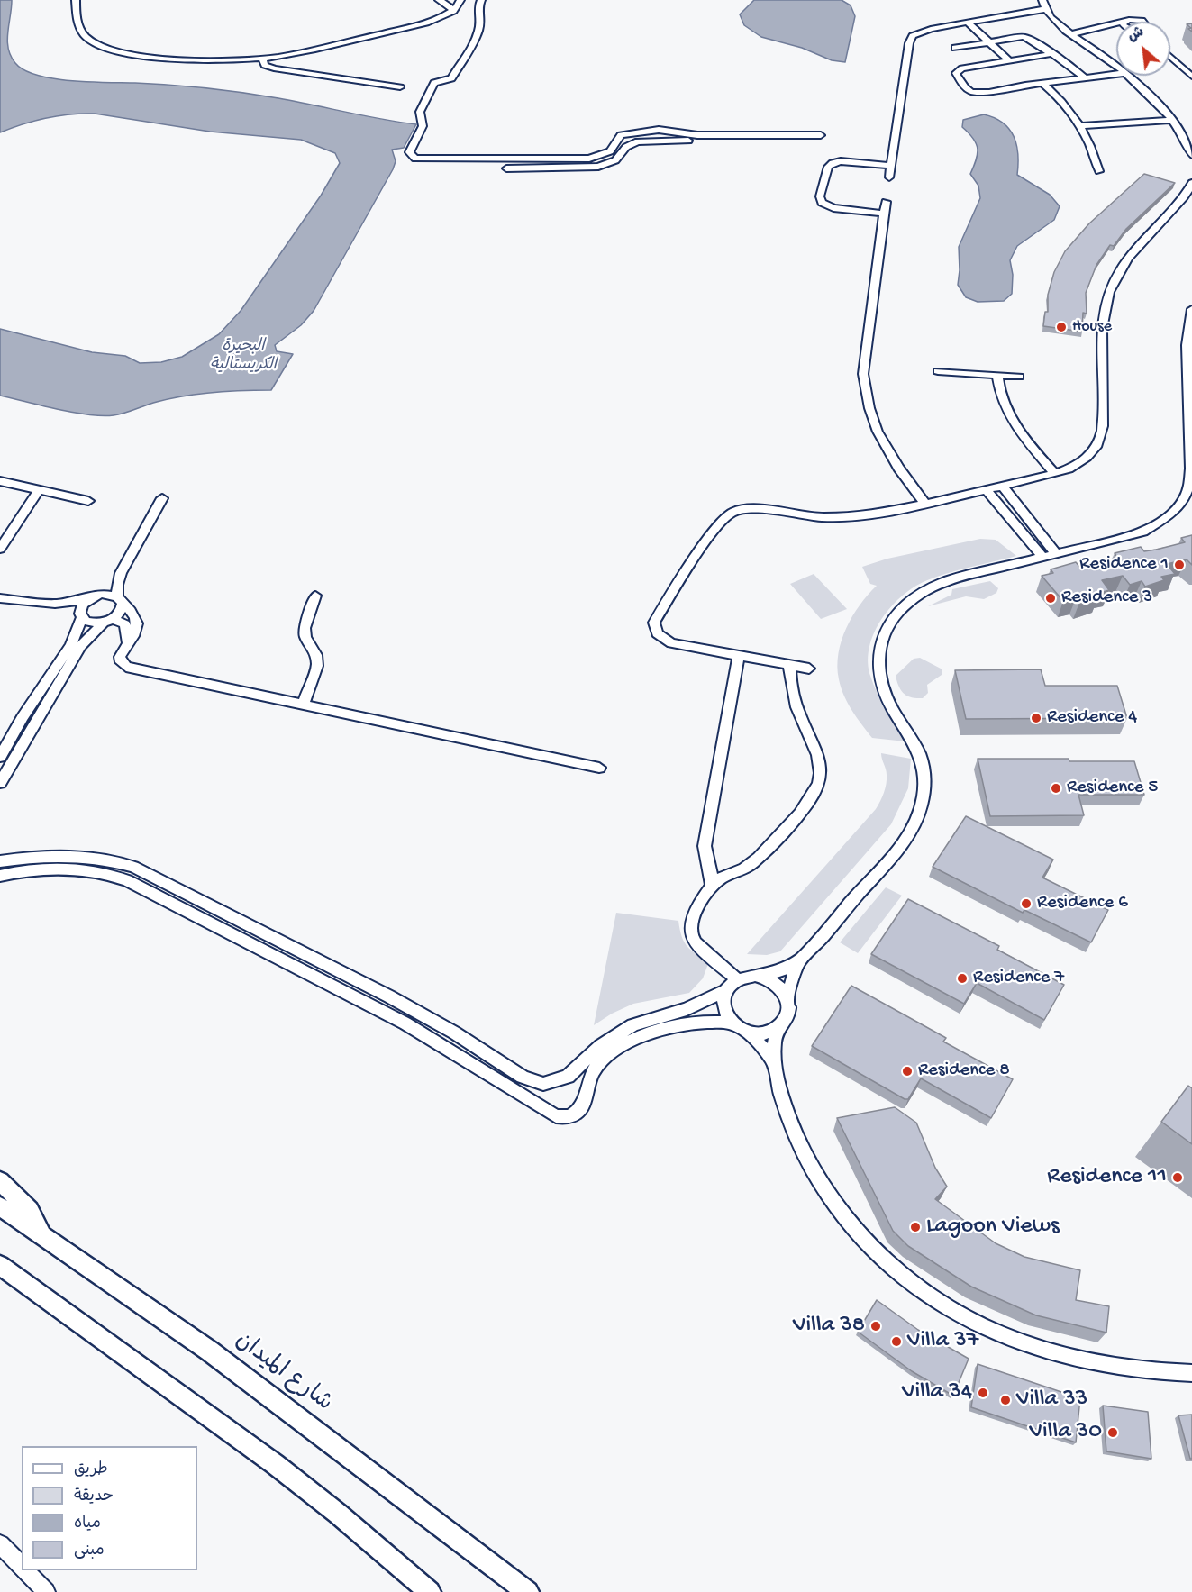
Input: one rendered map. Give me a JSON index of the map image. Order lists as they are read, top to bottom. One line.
{"streets":{"main road":["شارع الميدان"]},"water":["البحيرة الكريستالية"],"places":["House","Residence 1","Residence 3","Residence 4","Residence 5","Residence 6","Residence 7","Residence 8","Residence 11","Lagoon Views","Villa 38","Villa 37","Villa 34","Villa 33","Villa 30"],"legend":["طريق","حديقة","مياه","مبنى"],"north":"top left"}
